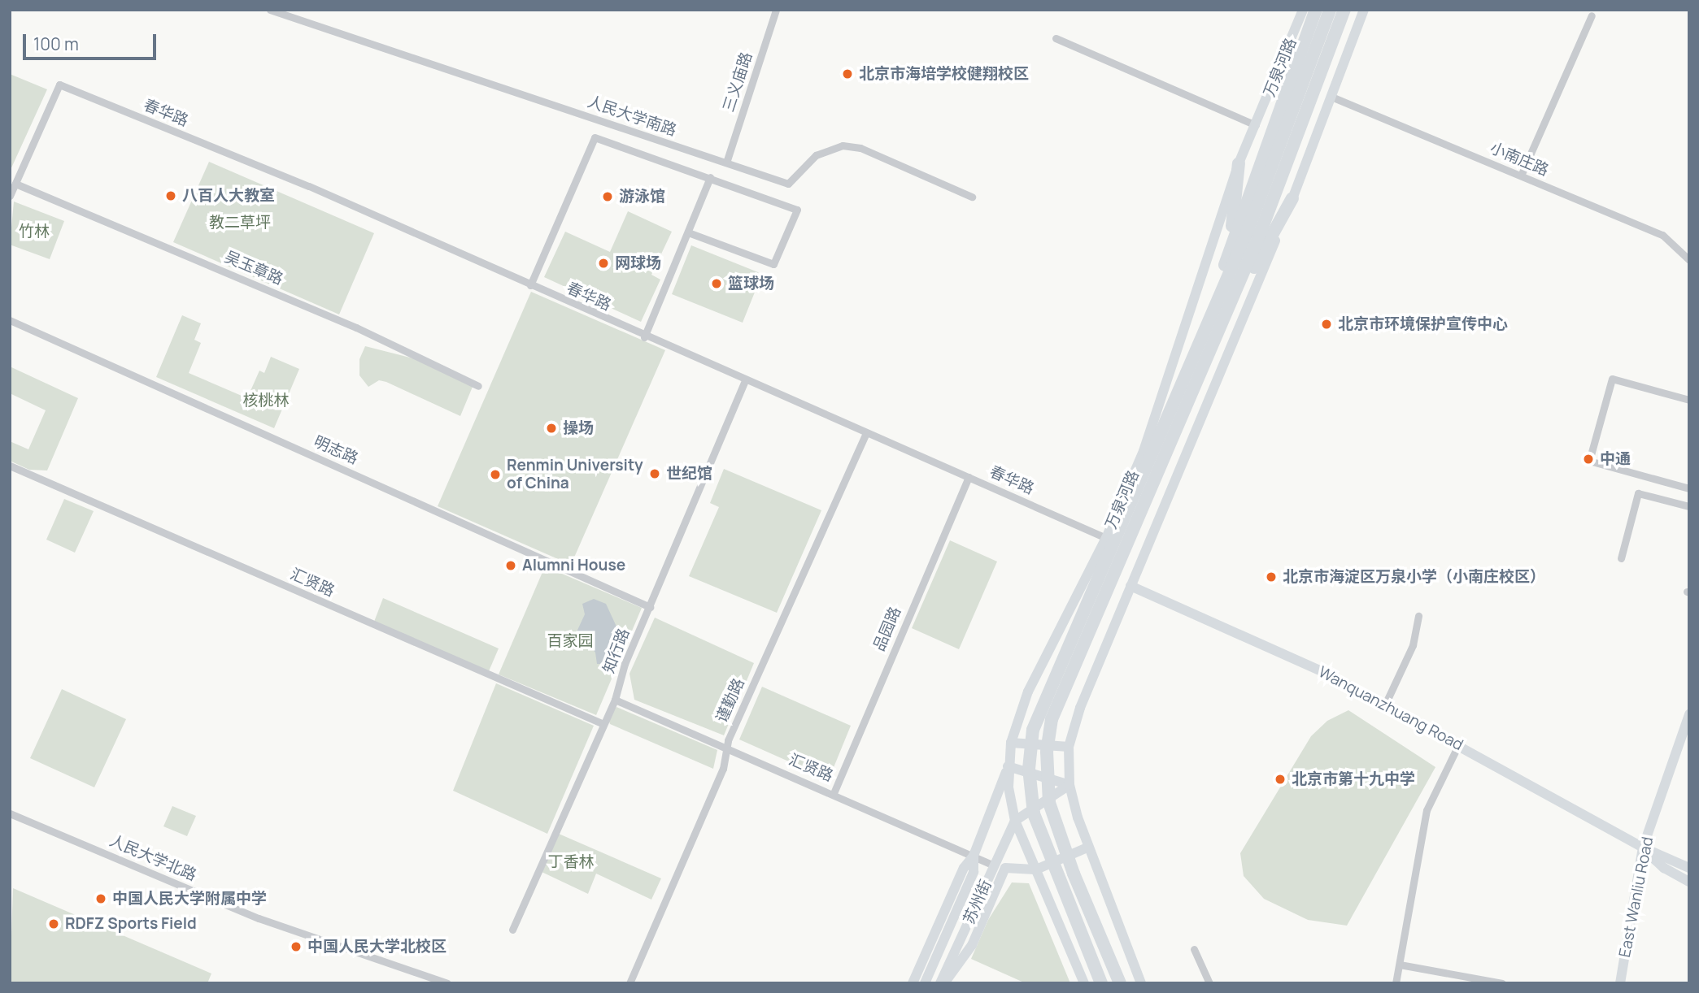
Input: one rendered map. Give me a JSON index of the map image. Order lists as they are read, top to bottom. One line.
{"streets":{"highway":["万泉河路"],"street":["三义庙路","春华路","人民大学南路","小南庄路","吴玉章路","明志路","汇贤路","品园路","知行路","谨勤路","Wanquanzhuang Road","人民大学北路","East Wanliu Road","苏州街"]},"crossings":[["万泉河路","春华路"],["万泉河路","苏州街"],["三义庙路","人民大学南路"],["春华路","吴玉章路"],["春华路","品园路"],["春华路","知行路"],["春华路","谨勤路"],["明志路","知行路"],["汇贤路","品园路"],["汇贤路","知行路"],["汇贤路","谨勤路"],["汇贤路","苏州街"],["Wanquanzhuang Road","East Wanliu Road"]],"parks":["教二草坪","竹林","核桃林","百家园","丁香林"],"places":["北京市海培学校健翔校区","八百人大教室","游泳馆","网球场","篮球场","北京市环境保护宣传中心","操场","中通","世纪馆","Renmin University of China","Alumni House","北京市海淀区万泉小学（小南庄校区）","北京市第十九中学","中国人民大学附属中学","RDFZ Sports Field","中国人民大学北校区"],"scale_bar":"100 m"}
